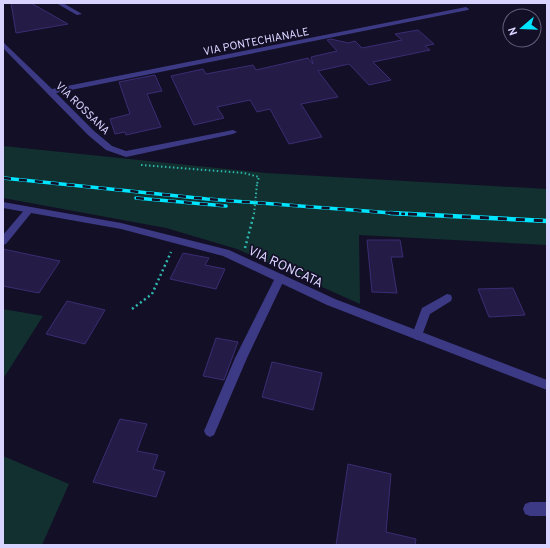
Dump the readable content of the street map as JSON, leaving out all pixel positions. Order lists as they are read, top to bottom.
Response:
{
  "streets": {
    "street": ["VIA PONTECHIANALE", "VIA ROSSANA", "VIA RONCATA"]
  },
  "crossings": [
    ["VIA PONTECHIANALE", "VIA ROSSANA"]
  ],
  "north": "left"
}
